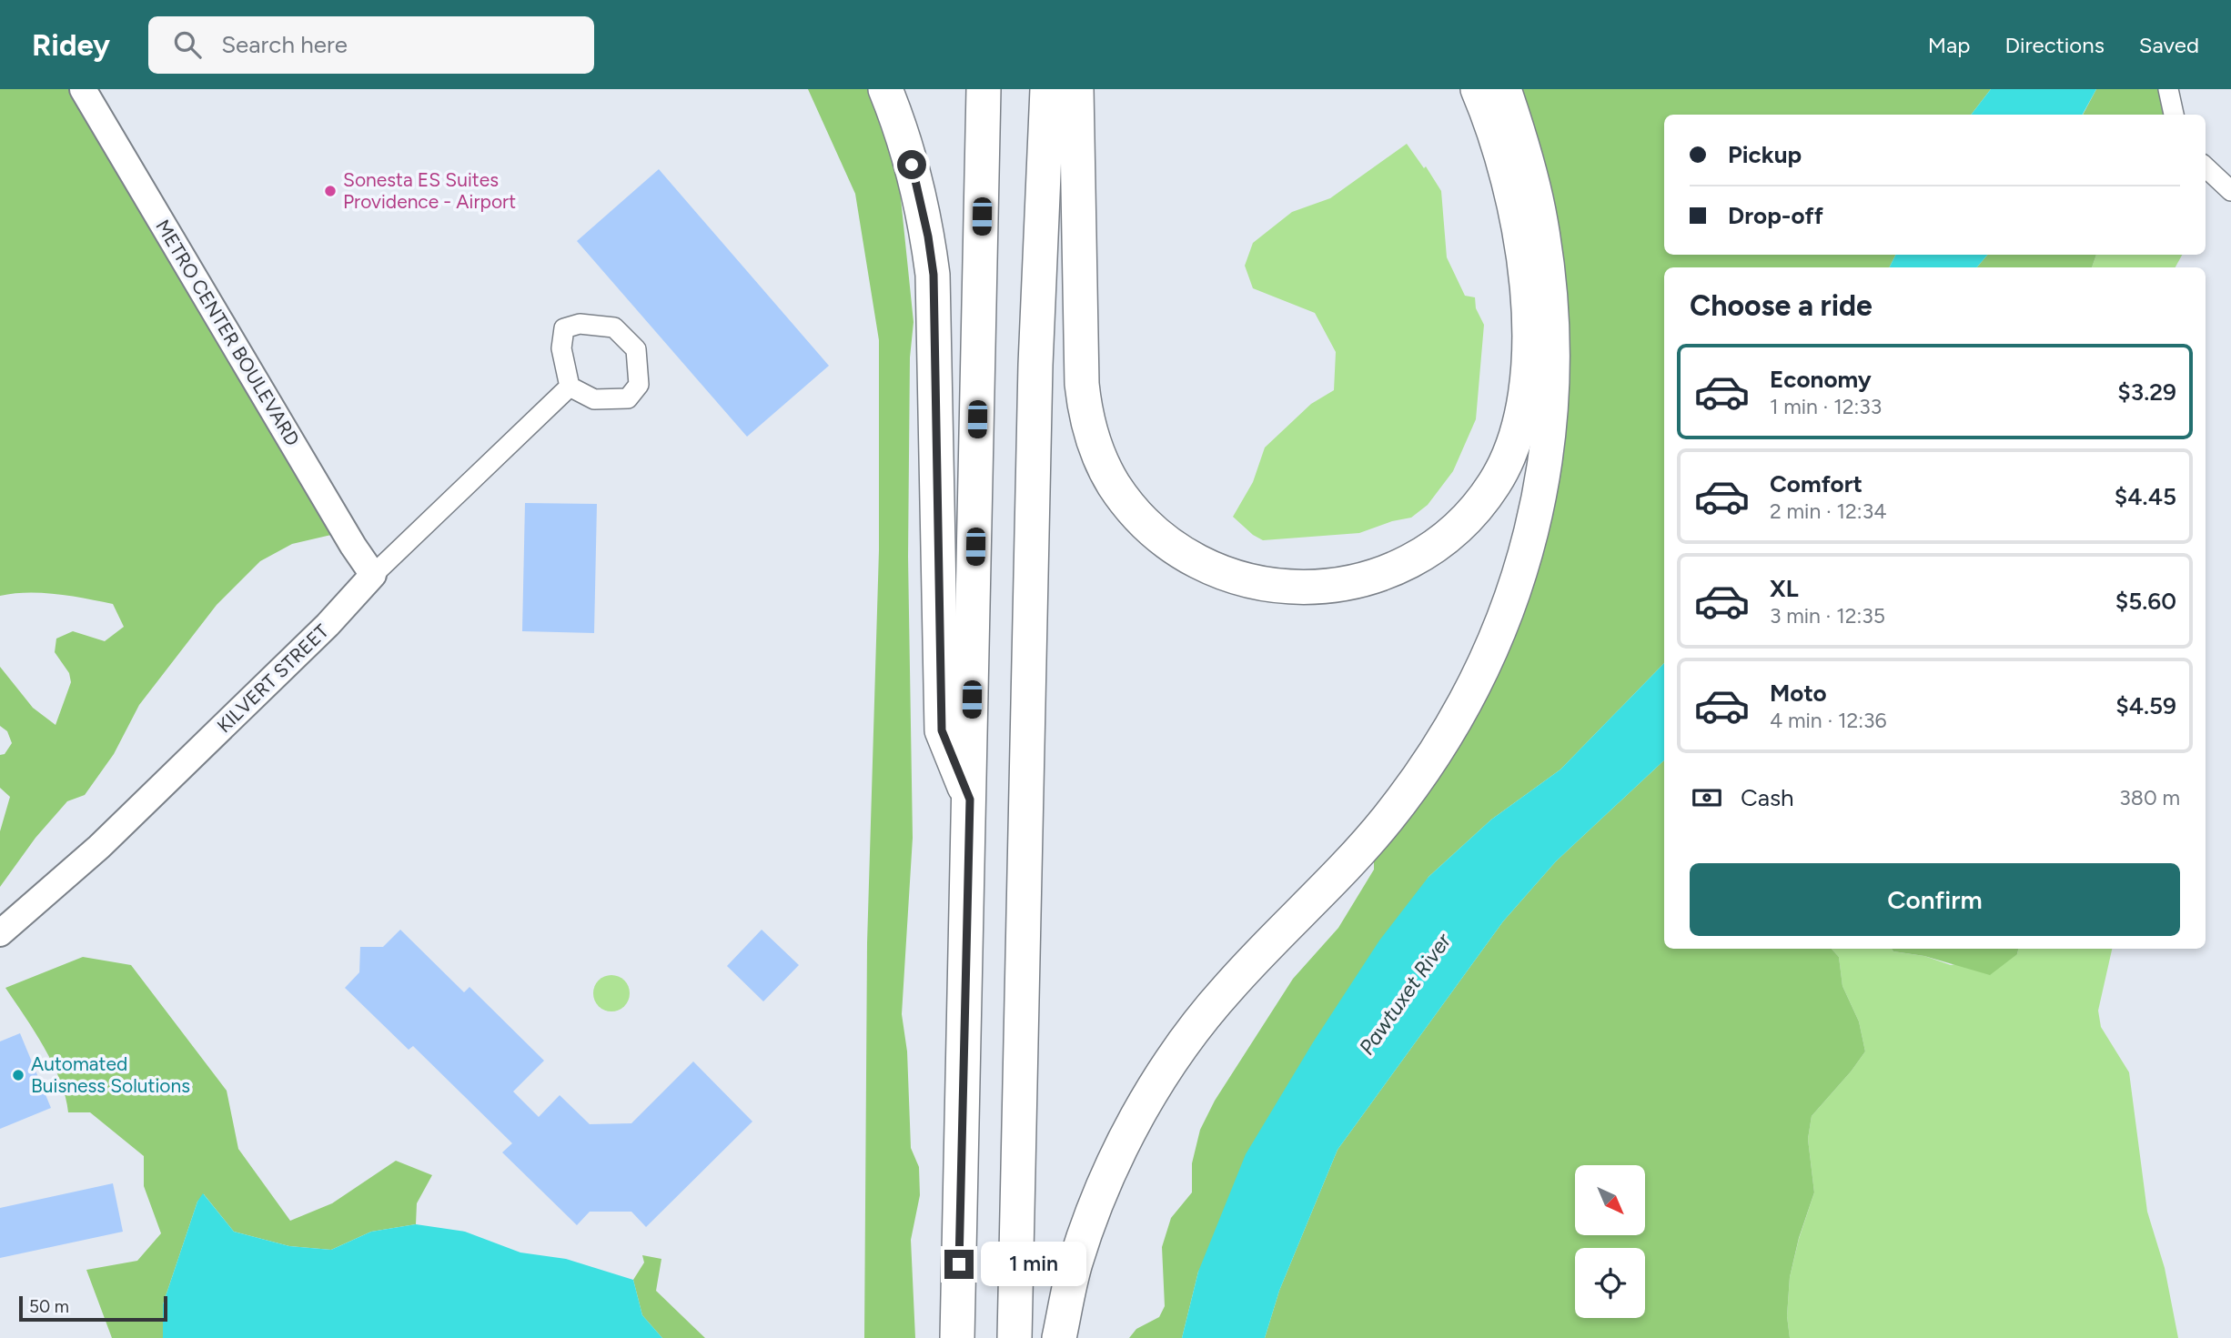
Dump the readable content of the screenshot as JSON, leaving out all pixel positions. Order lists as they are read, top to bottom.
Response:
{
  "streets": {
    "street": ["METRO CENTER BOULEVARD", "KILVERT STREET"]
  },
  "crossings": [
    ["METRO CENTER BOULEVARD", "KILVERT STREET"]
  ],
  "water": ["Pawtuxet River"],
  "places": ["Sonesta ES Suites Providence - Airport", "Automated Buisness Solutions"],
  "scale_bar": "50 m",
  "north": "bottom right",
  "page": {
    "header": "Ridey",
    "search": "Search here",
    "nav": ["Map", "Directions", "Saved"],
    "banner": ["Pickup", "Drop-off"],
    "heading": "Choose a ride",
    "list": [
      {
        "name": "Economy",
        "note": "1 min · 12:33",
        "value": "$3.29"
      },
      {
        "name": "Comfort",
        "note": "2 min · 12:34",
        "value": "$4.45"
      },
      {
        "name": "XL",
        "note": "3 min · 12:35",
        "value": "$5.60"
      },
      {
        "name": "Moto",
        "note": "4 min · 12:36",
        "value": "$4.59"
      }
    ],
    "pay": ["Cash", "380 m"],
    "buttons": "Confirm",
    "bubble": "1 min",
    "scale": "50 m"
  }
}
